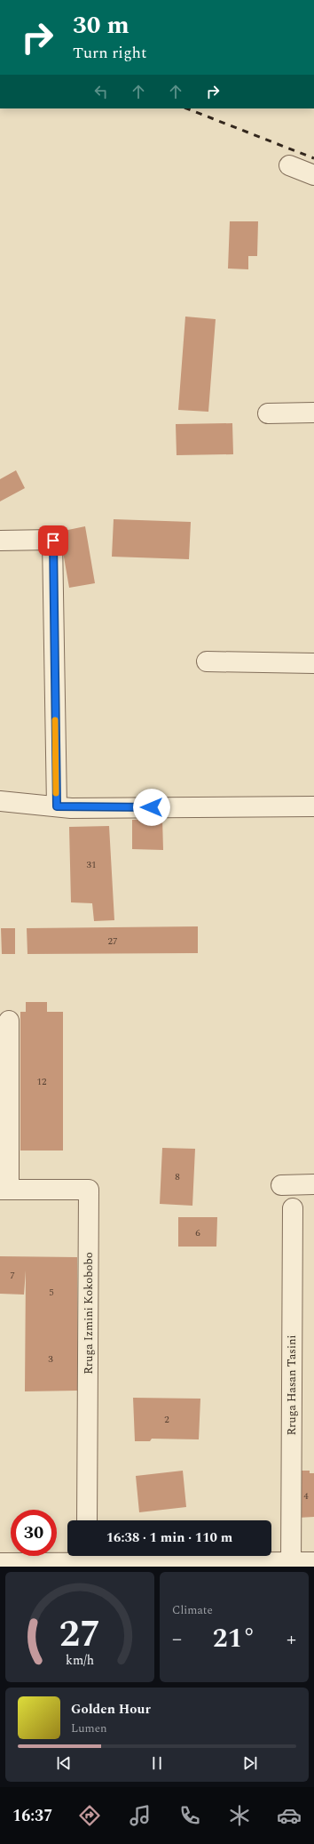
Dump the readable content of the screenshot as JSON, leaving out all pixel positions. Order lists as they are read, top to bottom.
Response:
{
  "streets": {
    "street": ["Rruga Izmini Kokobobo", "Rruga Hasan Tasini"]
  },
  "house_numbers": [
    "31",
    "27",
    "12",
    "8",
    "6",
    "7",
    "5",
    "3",
    "2",
    "4"
  ],
  "page": {
    "turn": ["30 m", "Turn right"],
    "limit": "30",
    "trip": "16:38 · 1 min · 110 m",
    "tile": "Climate",
    "heat": ["−", "21°", "+"],
    "song": ["Golden Hour", "Lumen"],
    "tabs": "16:37",
    "gauge": ["27", "km/h"]
  }
}
